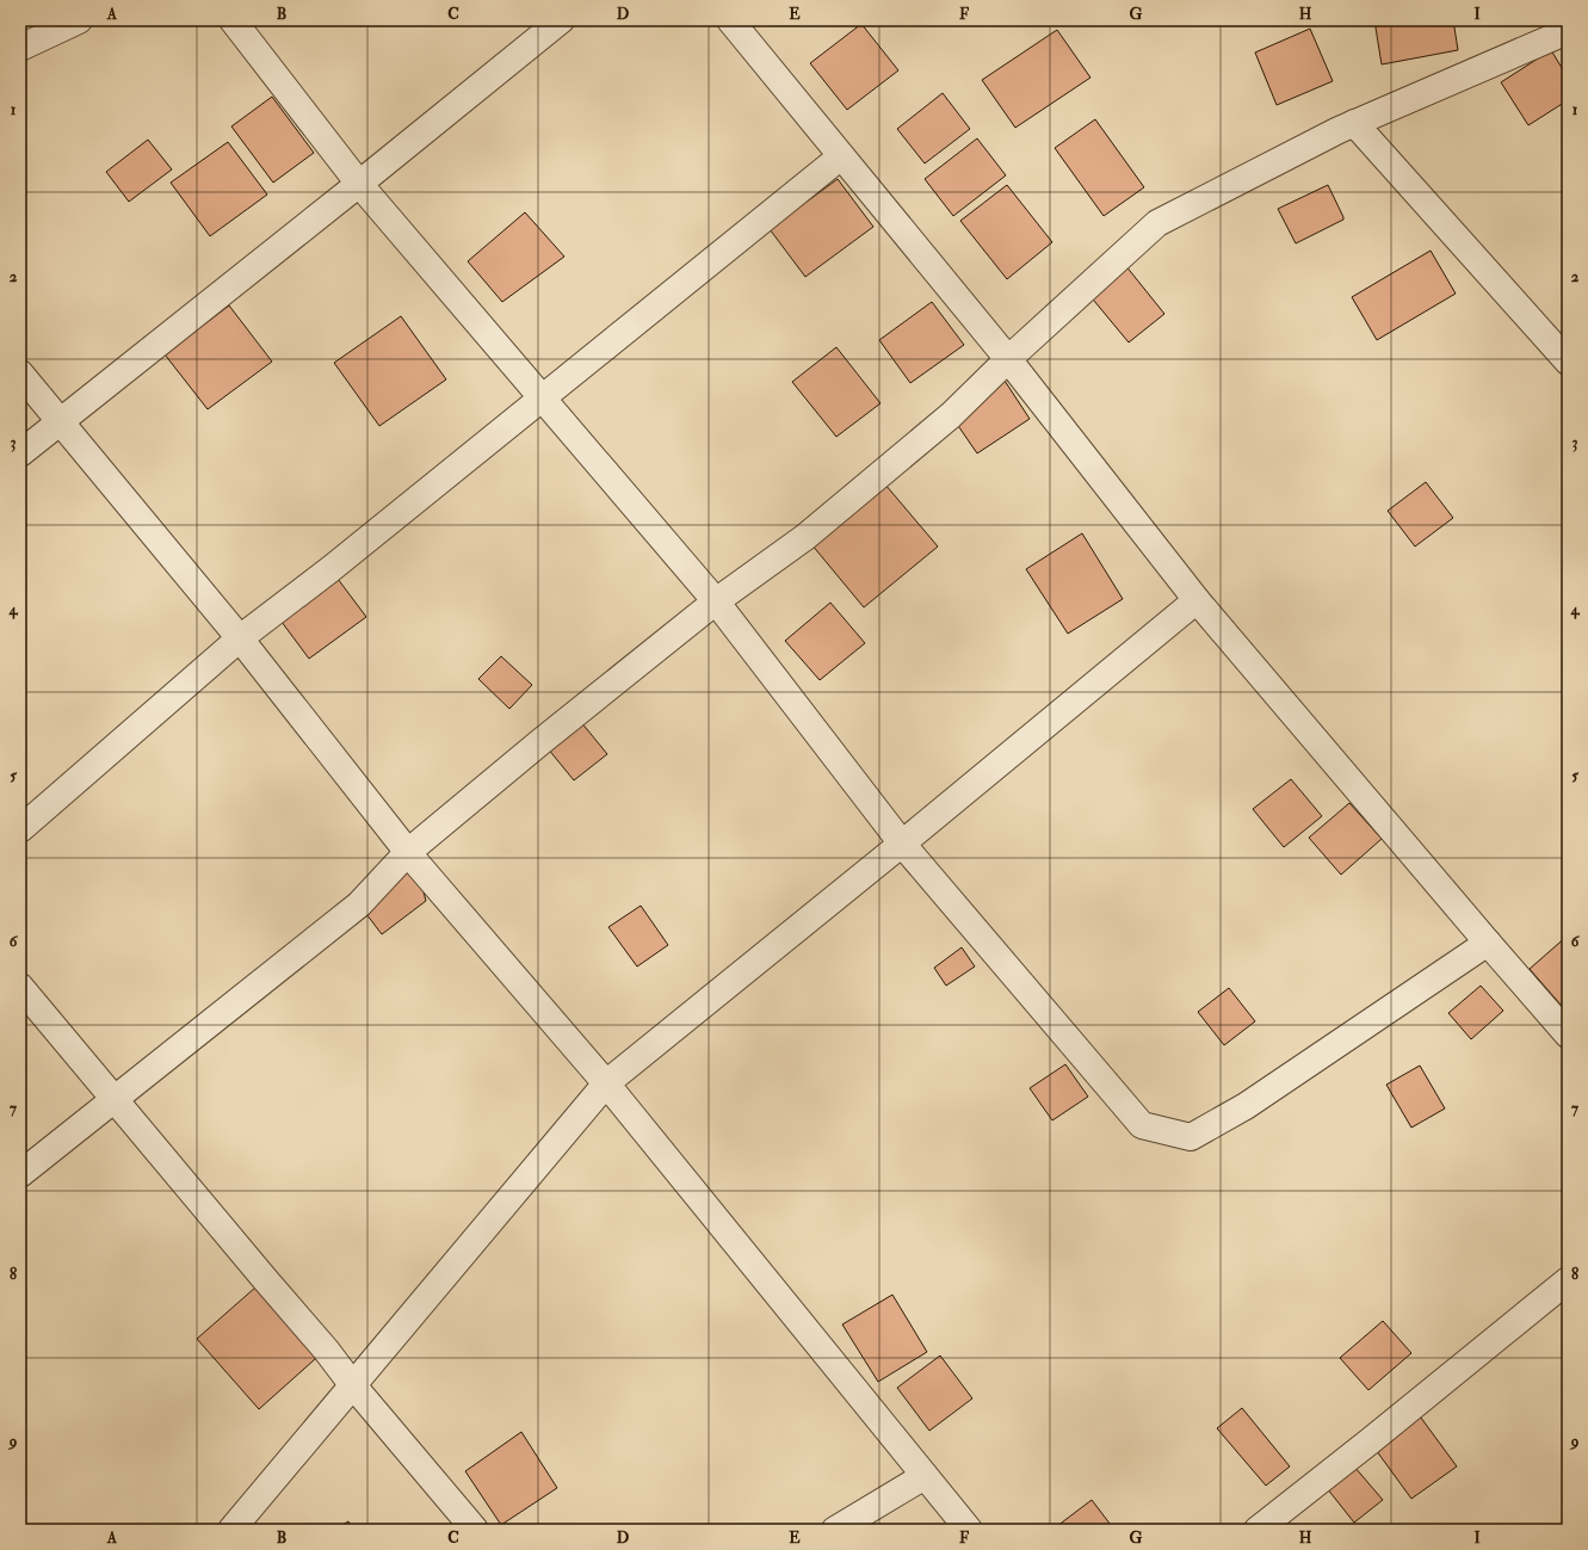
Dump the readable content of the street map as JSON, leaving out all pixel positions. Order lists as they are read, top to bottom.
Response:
{
  "grid": {
    "columns": [
      "A",
      "B",
      "C",
      "D",
      "E",
      "F",
      "G",
      "H",
      "I"
    ],
    "rows": [
      "1",
      "2",
      "3",
      "4",
      "5",
      "6",
      "7",
      "8",
      "9"
    ]
  }
}
